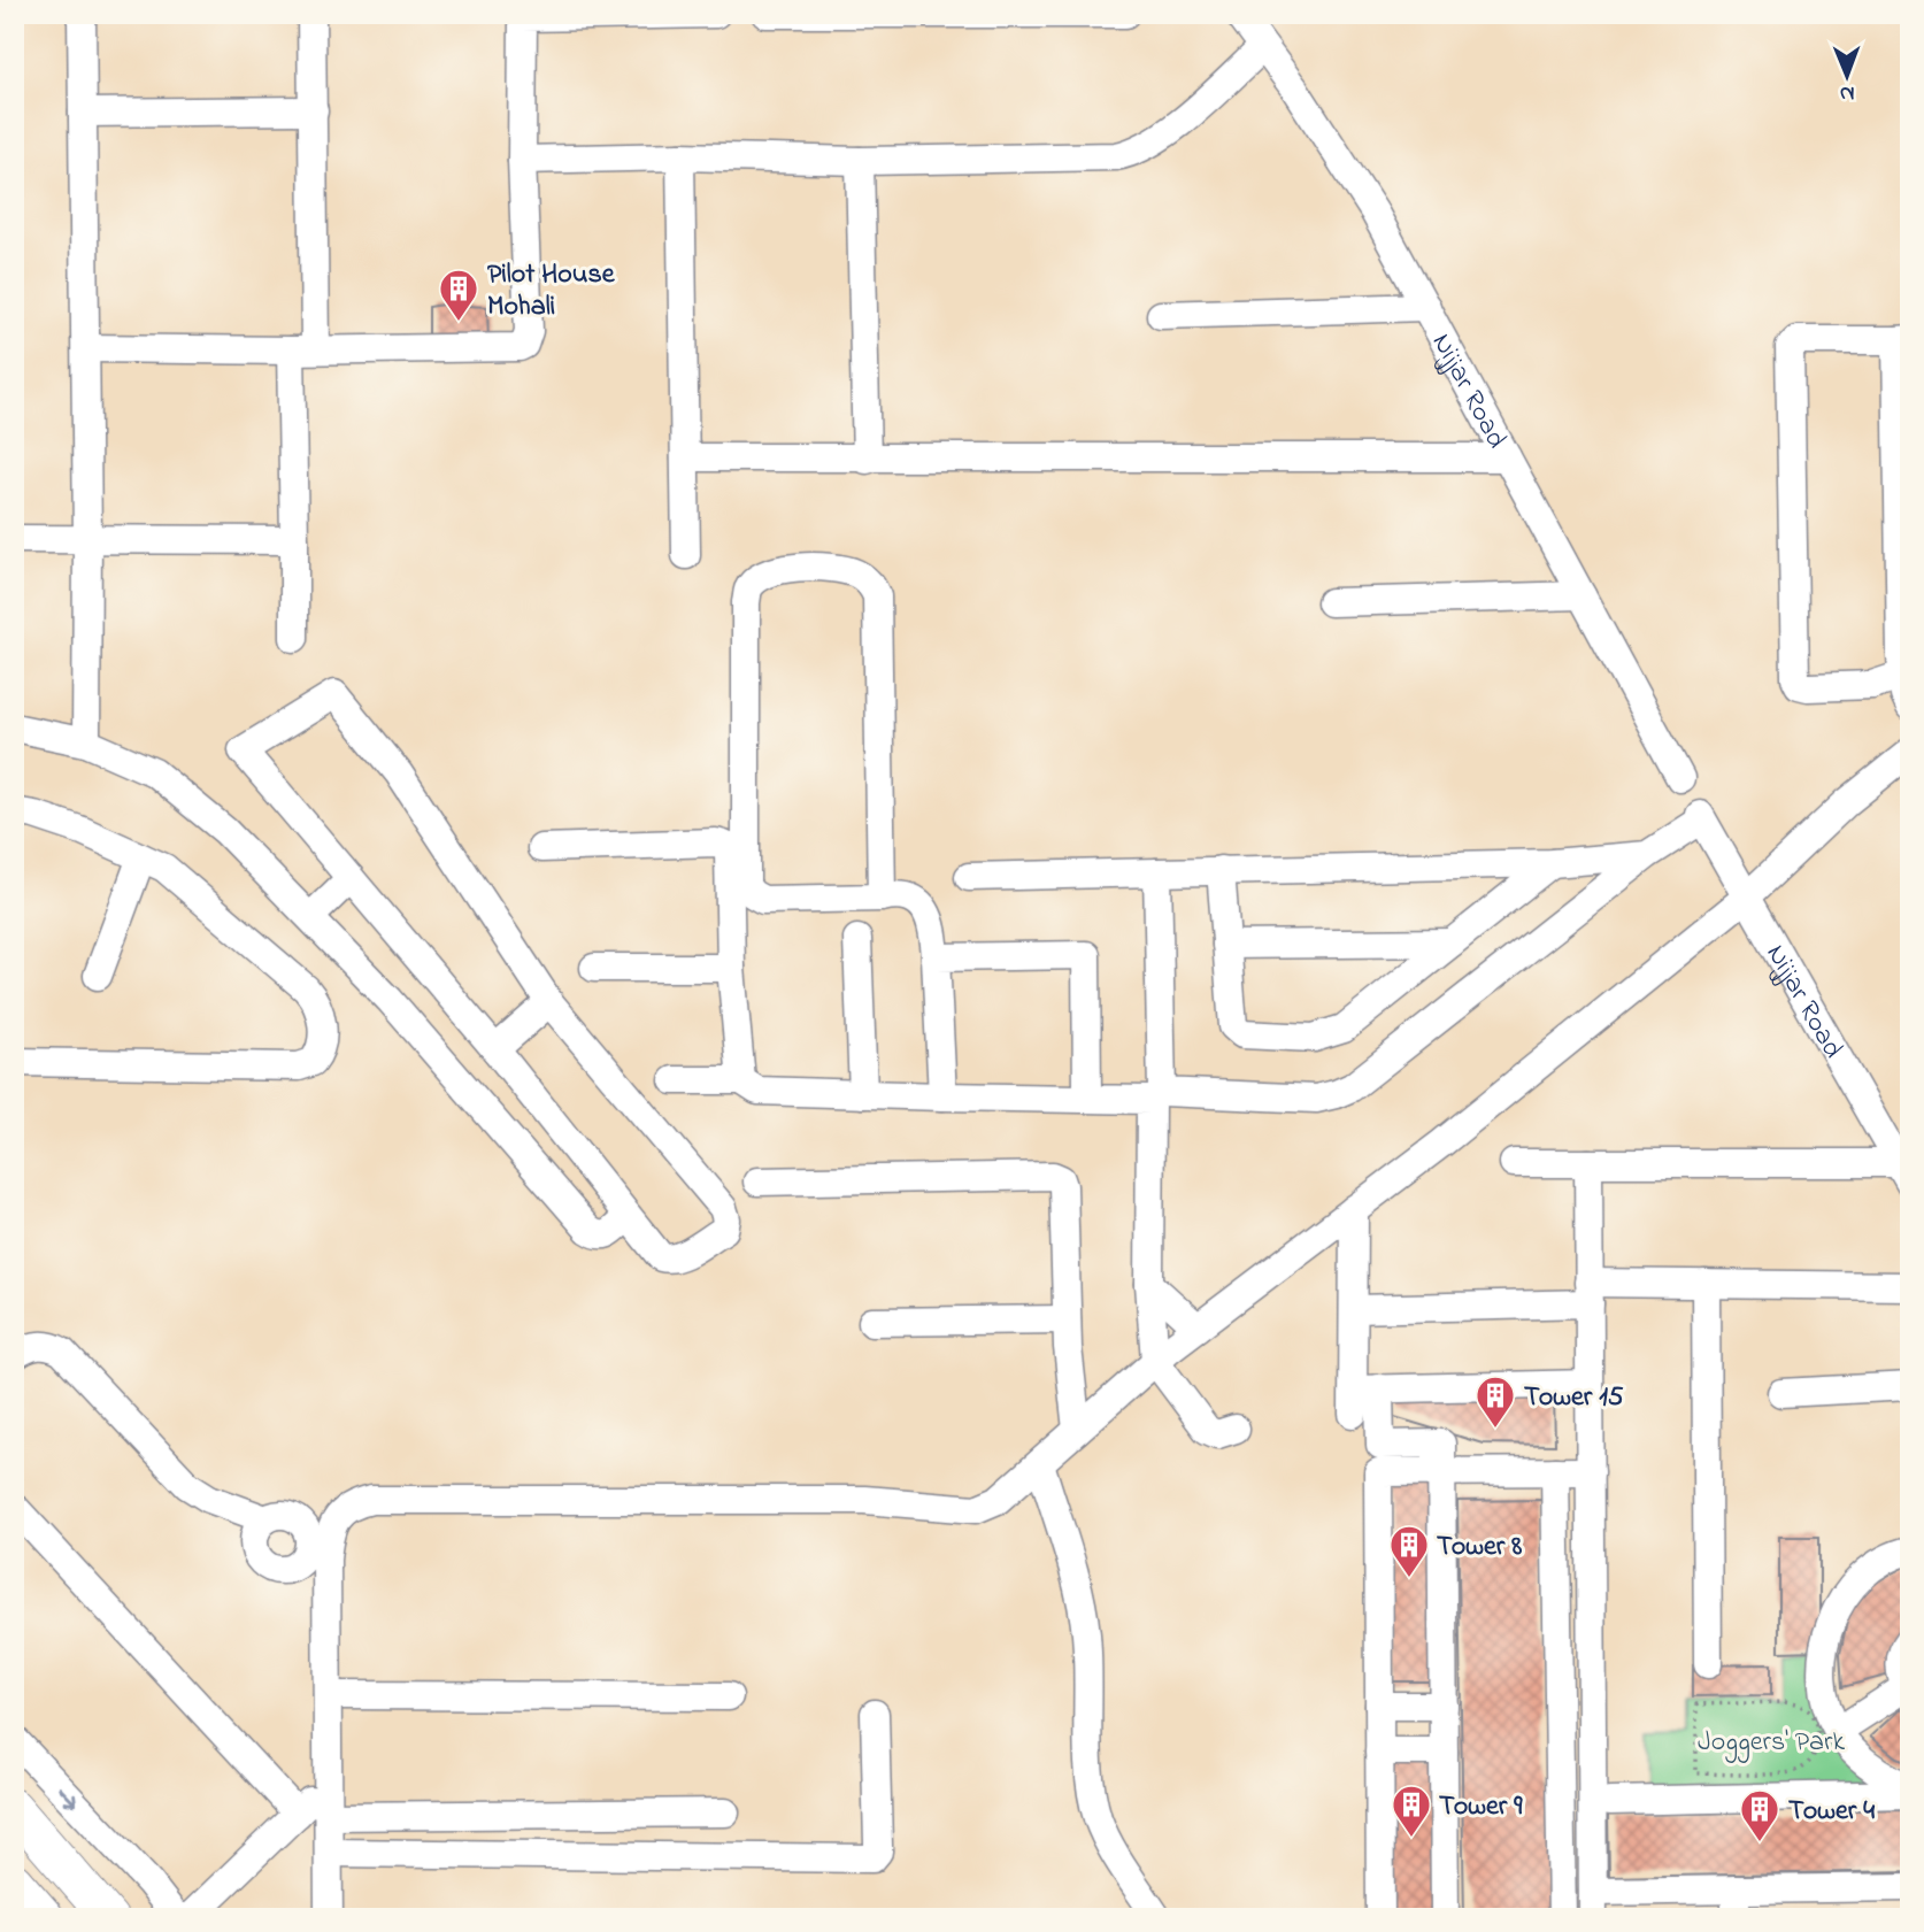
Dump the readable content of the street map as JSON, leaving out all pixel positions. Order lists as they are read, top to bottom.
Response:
{
  "streets": {
    "street": ["Nijjar Road"]
  },
  "parks": ["Joggers' Park"],
  "places": {
    "building": [
      "Pilot House Mohali",
      "Tower 15",
      "Tower 8",
      "Tower 9",
      "Tower 4"
    ]
  },
  "north": "bottom"
}
